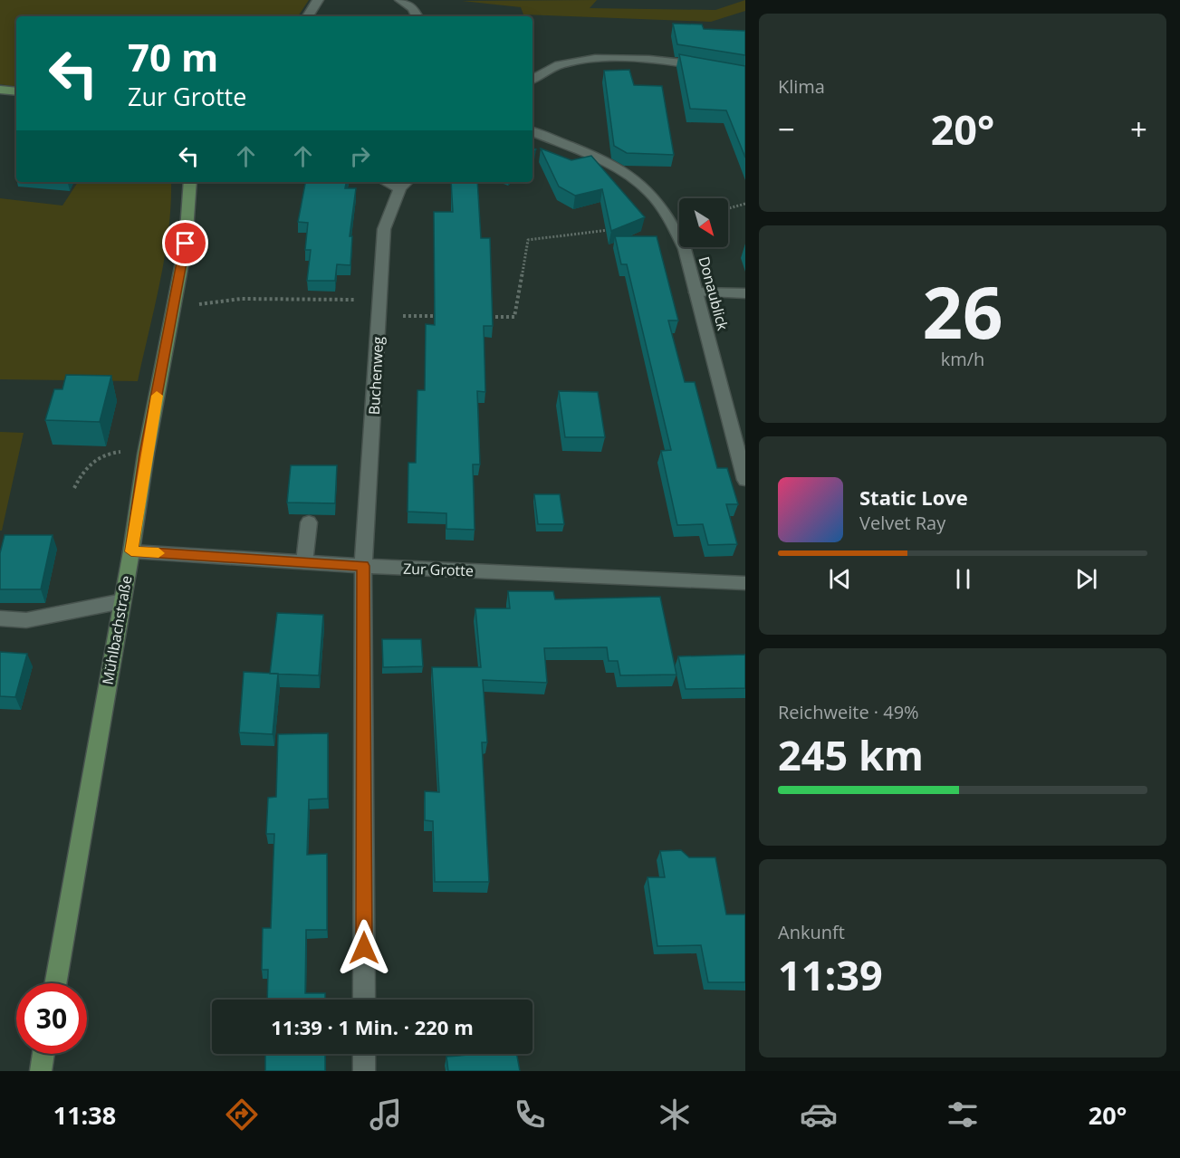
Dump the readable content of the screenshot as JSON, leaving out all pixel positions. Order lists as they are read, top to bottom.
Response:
{
  "streets": {
    "main road": ["Mühlbachstraße"],
    "street": ["Donaublick", "Buchenweg", "Zur Grotte"]
  },
  "crossings": [
    ["Buchenweg", "Zur Grotte"],
    ["Zur Grotte", "Mühlbachstraße"]
  ],
  "north": "bottom right",
  "page": {
    "tile": [
      "Klima",
      ["26", "km/h"],
      ["Reichweite · 49%", "245 km"],
      ["Ankunft", "11:39"]
    ],
    "turn": ["70 m", "Zur Grotte"],
    "heat": ["−", "20°", "+"],
    "song": ["Static Love", "Velvet Ray"],
    "limit": "30",
    "trip": "11:39 · 1 Min. · 220 m",
    "tabs": ["11:38", "20°"]
  }
}
